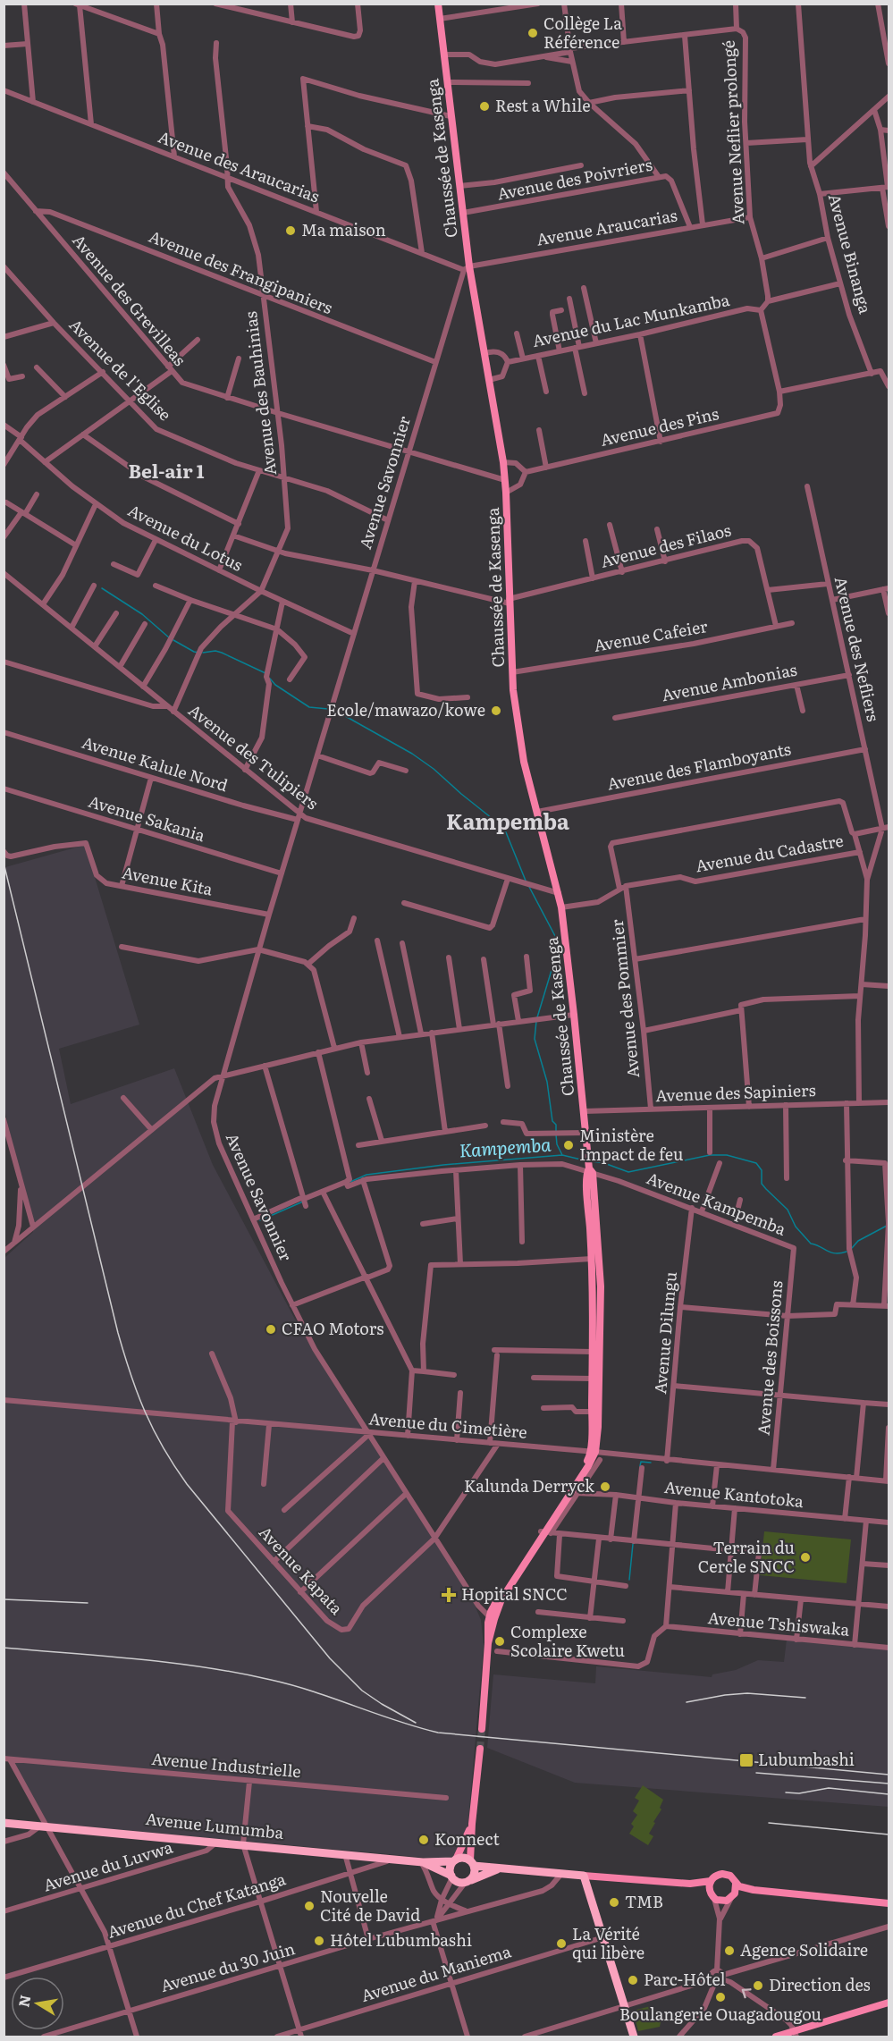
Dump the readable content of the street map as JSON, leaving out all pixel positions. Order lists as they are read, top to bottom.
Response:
{
  "streets": {
    "highway": ["Avenue Lumumba"],
    "main road": ["Chaussée de Kasenga"],
    "street": [
      "Avenue Neflier prolongé",
      "Avenue des Araucarias",
      "Avenue des Poivriers",
      "Avenue Araucarias",
      "Avenue Binanga",
      "Avenue des Frangipaniers",
      "Avenue des Grevilleas",
      "Avenue du Lac Munkamba",
      "Avenue de l'Eglise",
      "Avenue des Bauhinias",
      "Avenue des Pins",
      "Avenue Savonnier",
      "Avenue du Lotus",
      "Avenue des Filaos",
      "Avenue Cafeier",
      "Avenue des Nefliers",
      "Avenue Ambonias",
      "Avenue des Tulipiers",
      "Avenue Kalule Nord",
      "Avenue des Flamboyants",
      "Avenue Sakania",
      "Avenue du Cadastre",
      "Avenue Kita",
      "Avenue des Pommier",
      "Avenue des Sapiniers",
      "Avenue Kampemba",
      "Avenue Dilungu",
      "Avenue des Boissons",
      "Avenue du Cimetière",
      "Avenue Kantotoka",
      "Avenue Kapata",
      "Avenue Tshiswaka",
      "Avenue Industrielle",
      "Avenue du Luvwa",
      "Avenue du Chef Katanga",
      "Avenue du 30 Juin",
      "Avenue du Maniema"
    ]
  },
  "crossings": [
    ["Avenue Neflier prolongé", "Avenue Araucarias"],
    ["Chaussée de Kasenga", "Avenue des Araucarias"],
    ["Chaussée de Kasenga", "Avenue des Poivriers"],
    ["Chaussée de Kasenga", "Avenue Araucarias"],
    ["Chaussée de Kasenga", "Avenue des Grevilleas"],
    ["Chaussée de Kasenga", "Avenue Savonnier"],
    ["Chaussée de Kasenga", "Avenue des Filaos"],
    ["Chaussée de Kasenga", "Avenue Cafeier"],
    ["Chaussée de Kasenga", "Avenue des Tulipiers"],
    ["Chaussée de Kasenga", "Avenue des Flamboyants"],
    ["Chaussée de Kasenga", "Avenue du Cadastre"],
    ["Chaussée de Kasenga", "Avenue des Sapiniers"],
    ["Chaussée de Kasenga", "Avenue Kampemba"],
    ["Chaussée de Kasenga", "Avenue du Cimetière"],
    ["Avenue des Araucarias", "Avenue Araucarias"],
    ["Avenue des Araucarias", "Avenue des Bauhinias"],
    ["Avenue des Araucarias", "Avenue Savonnier"],
    ["Avenue des Poivriers", "Avenue Araucarias"],
    ["Avenue Araucarias", "Avenue Savonnier"],
    ["Avenue des Frangipaniers", "Avenue des Grevilleas"],
    ["Avenue des Frangipaniers", "Avenue des Bauhinias"],
    ["Avenue des Frangipaniers", "Avenue Savonnier"],
    ["Avenue des Grevilleas", "Avenue des Bauhinias"],
    ["Avenue des Grevilleas", "Avenue Savonnier"],
    ["Avenue de l'Eglise", "Avenue des Bauhinias"],
    ["Avenue de l'Eglise", "Avenue Savonnier"],
    ["Avenue des Bauhinias", "Avenue du Lotus"],
    ["Avenue des Bauhinias", "Avenue des Tulipiers"],
    ["Avenue Savonnier", "Avenue du Lotus"],
    ["Avenue Savonnier", "Avenue des Tulipiers"],
    ["Avenue Savonnier", "Avenue Kalule Nord"],
    ["Avenue Savonnier", "Avenue Sakania"],
    ["Avenue Savonnier", "Avenue Kita"],
    ["Avenue Savonnier", "Avenue Kampemba"],
    ["Avenue Savonnier", "Avenue du Cimetière"],
    ["Avenue Savonnier", "Avenue Kapata"],
    ["Avenue des Nefliers", "Avenue Ambonias"],
    ["Avenue des Nefliers", "Avenue des Flamboyants"],
    ["Avenue des Nefliers", "Avenue des Sapiniers"],
    ["Avenue du Cadastre", "Avenue des Pommier"],
    ["Avenue des Pommier", "Avenue des Sapiniers"],
    ["Avenue Kampemba", "Avenue Dilungu"],
    ["Avenue Kampemba", "Avenue des Boissons"],
    ["Avenue Dilungu", "Avenue du Cimetière"],
    ["Avenue des Boissons", "Avenue du Cimetière"],
    ["Avenue du Cimetière", "Avenue Kapata"],
    ["Avenue Lumumba", "Avenue du Luvwa"],
    ["Avenue Lumumba", "Avenue du Chef Katanga"],
    ["Avenue Lumumba", "Avenue du 30 Juin"]
  ],
  "districts": ["Bel-air 1", "Kampemba"],
  "water": ["Kampemba"],
  "places": {
    "other": [
      "Collège La Référence",
      "Rest a While",
      "Ma maison",
      "Ecole/mawazo/kowe",
      "Ministère Impact de feu",
      "CFAO Motors",
      "Kalunda Derryck",
      "Terrain du Cercle SNCC",
      "Complexe Scolaire Kwetu",
      "Konnect",
      "TMB",
      "Nouvelle Cité de David",
      "Hôtel Lubumbashi",
      "La Vérité qui libère",
      "Agence Solidaire",
      "Parc-Hôtel",
      "Direction des",
      "Boulangerie Ouagadougou"
    ],
    "health": ["Hopital SNCC"],
    "transit": ["Lubumbashi"]
  },
  "north": "left"
}
